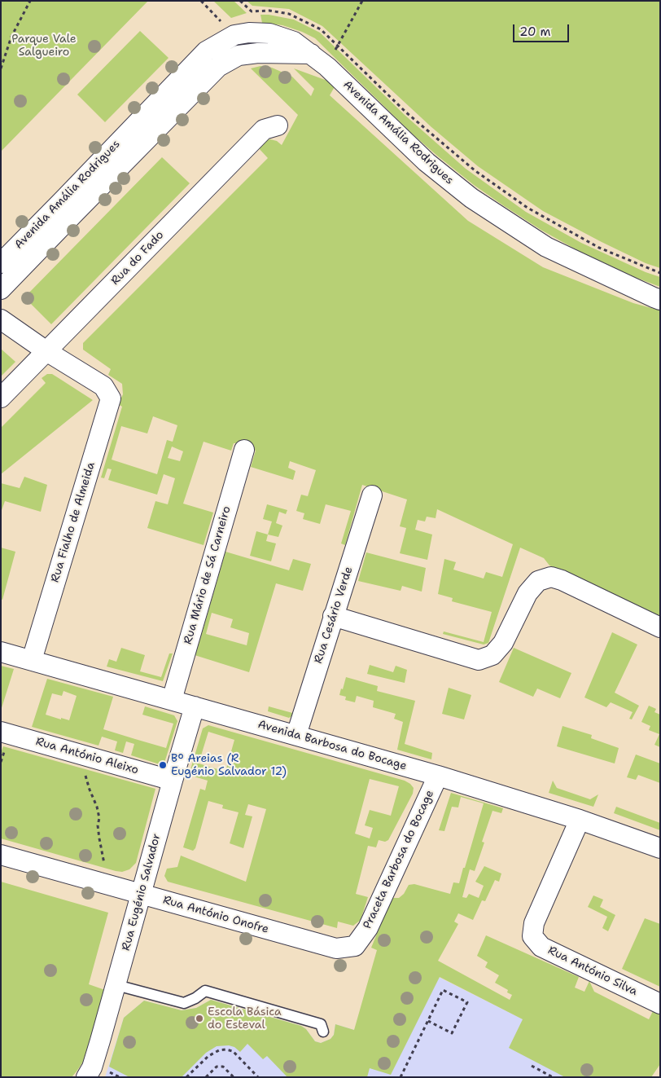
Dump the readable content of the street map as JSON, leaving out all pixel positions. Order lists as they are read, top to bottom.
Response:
{
  "streets": {
    "street": [
      "Avenida Amália Rodrigues",
      "Rua do Fado",
      "Rua Fialho de Almeida",
      "Rua Mário de Sá Carneiro",
      "Rua Cesário Verde",
      "Avenida Barbosa do Bocage",
      "Rua António Aleixo",
      "Praceta Barbosa do Bocage",
      "Rua Eugénio Salvador",
      "Rua António Onofre",
      "Rua António Silva"
    ]
  },
  "crossings": [
    ["Rua do Fado", "Rua Fialho de Almeida"],
    ["Rua Fialho de Almeida", "Avenida Barbosa do Bocage"],
    ["Rua Mário de Sá Carneiro", "Avenida Barbosa do Bocage"],
    ["Rua Cesário Verde", "Avenida Barbosa do Bocage"],
    ["Avenida Barbosa do Bocage", "Praceta Barbosa do Bocage"],
    ["Avenida Barbosa do Bocage", "Rua Eugénio Salvador"],
    ["Avenida Barbosa do Bocage", "Rua António Silva"],
    ["Rua António Aleixo", "Rua Eugénio Salvador"],
    ["Praceta Barbosa do Bocage", "Rua António Onofre"],
    ["Rua Eugénio Salvador", "Rua António Onofre"]
  ],
  "parks": ["Parque Vale Salgueiro"],
  "places": ["Bº Areias (R Eugénio Salvador 12)", "Escola Básica do Esteval"],
  "scale_bar": "20 m"
}
